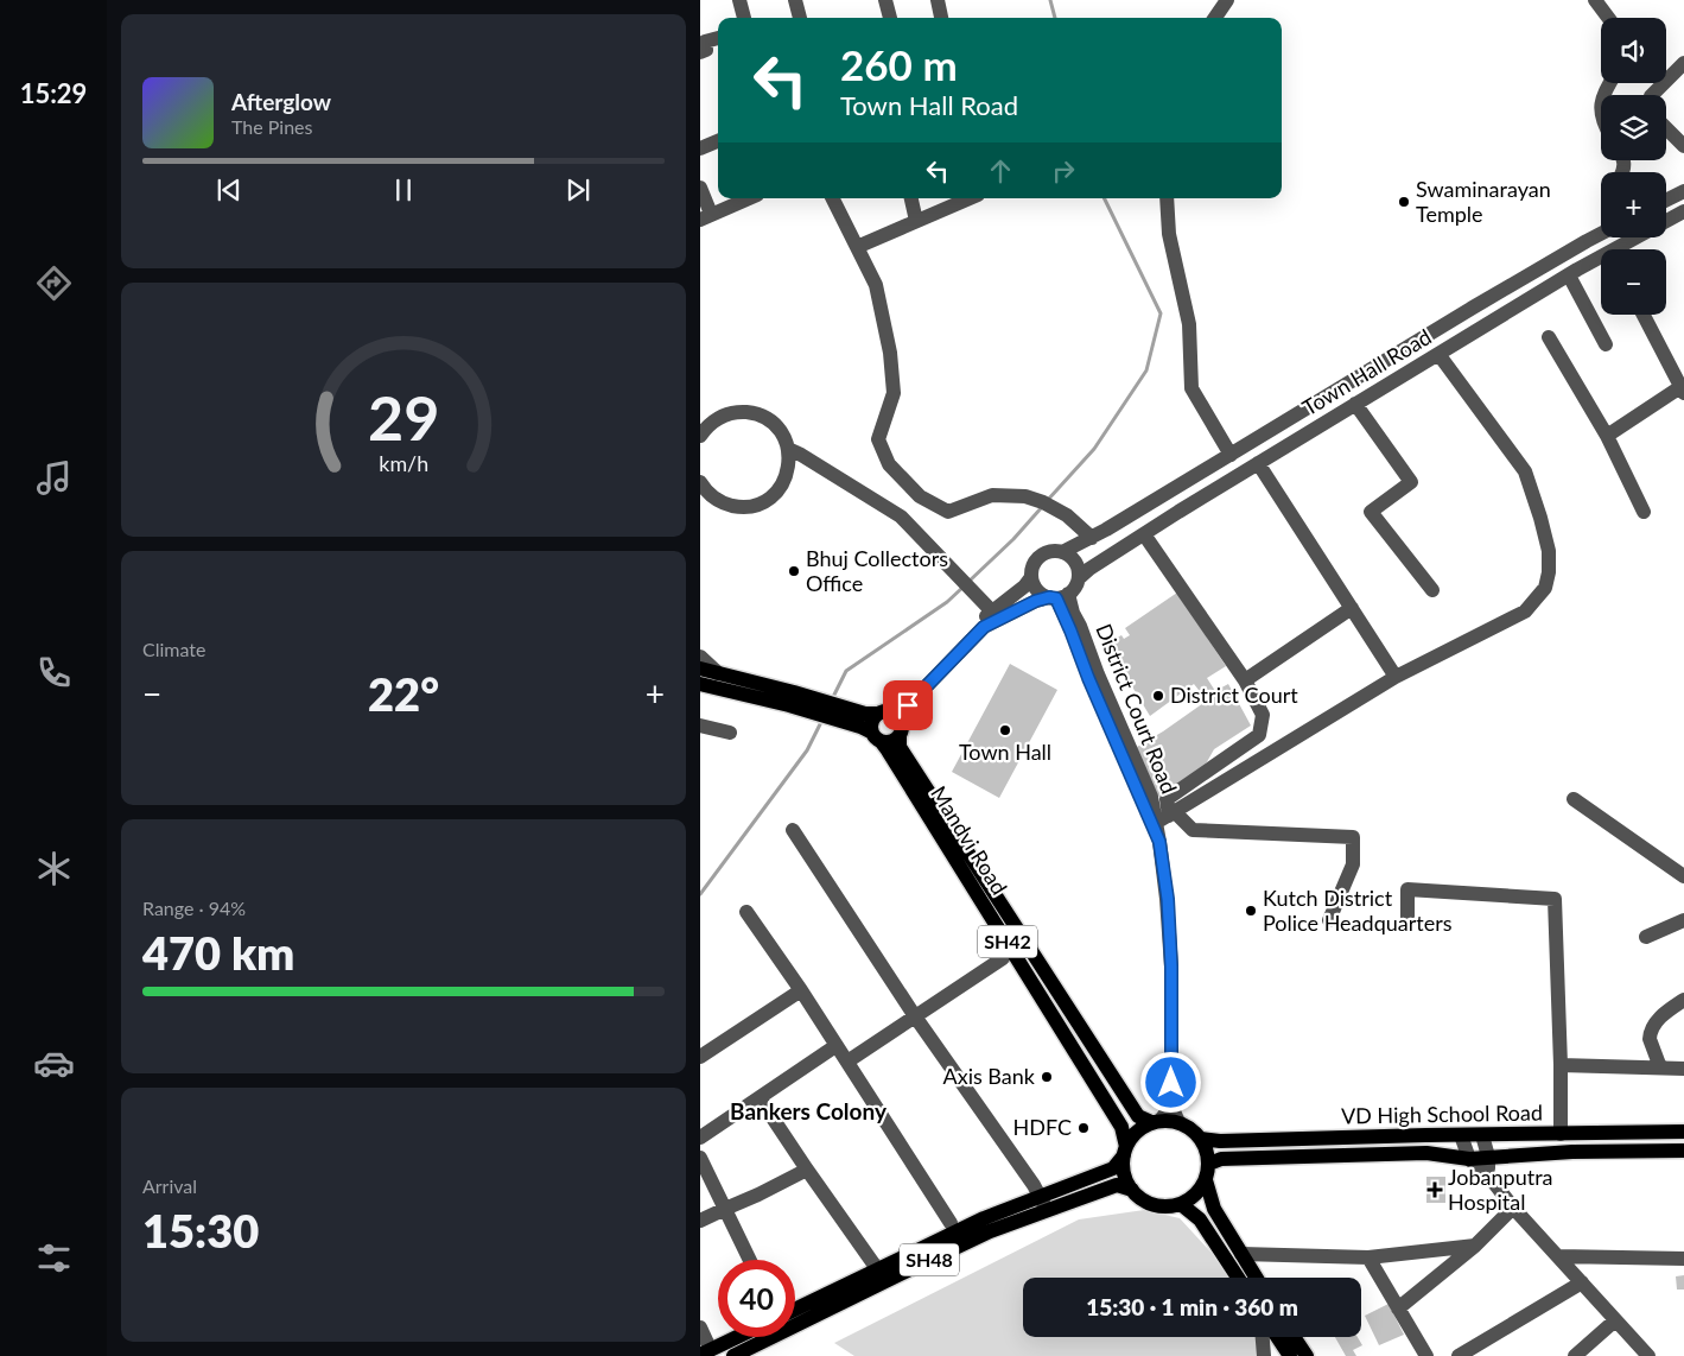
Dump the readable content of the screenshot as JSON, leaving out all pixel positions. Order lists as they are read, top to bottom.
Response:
{
  "streets": {
    "main road": [
      "Mandvi Road",
      "SH42",
      "VD High School Road",
      "SH48"
    ],
    "street": ["Town Hall Road", "District Court Road"]
  },
  "crossings": [
    ["Town Hall Road", "District Court Road"],
    ["Mandvi Road", "VD High School Road"],
    ["Mandvi Road", "SH48"],
    ["VD High School Road", "SH48"]
  ],
  "districts": ["Bankers Colony"],
  "places": {
    "other": [
      "Swaminarayan Temple",
      "Bhuj Collectors Office",
      "District Court",
      "Town Hall",
      "Kutch District Police Headquarters",
      "Axis Bank",
      "HDFC"
    ],
    "health": ["Jobanputra Hospital"]
  },
  "page": {
    "tabs": "15:29",
    "map_buttons": ["+", "−"],
    "turn": ["260 m", "Town Hall Road"],
    "song": ["Afterglow", "The Pines"],
    "tile": [
      "Climate",
      ["Range · 94%", "470 km"],
      ["Arrival", "15:30"]
    ],
    "heat": ["−", "22°", "+"],
    "limit": "40",
    "trip": "15:30 · 1 min · 360 m",
    "gauge": ["29", "km/h"]
  }
}
